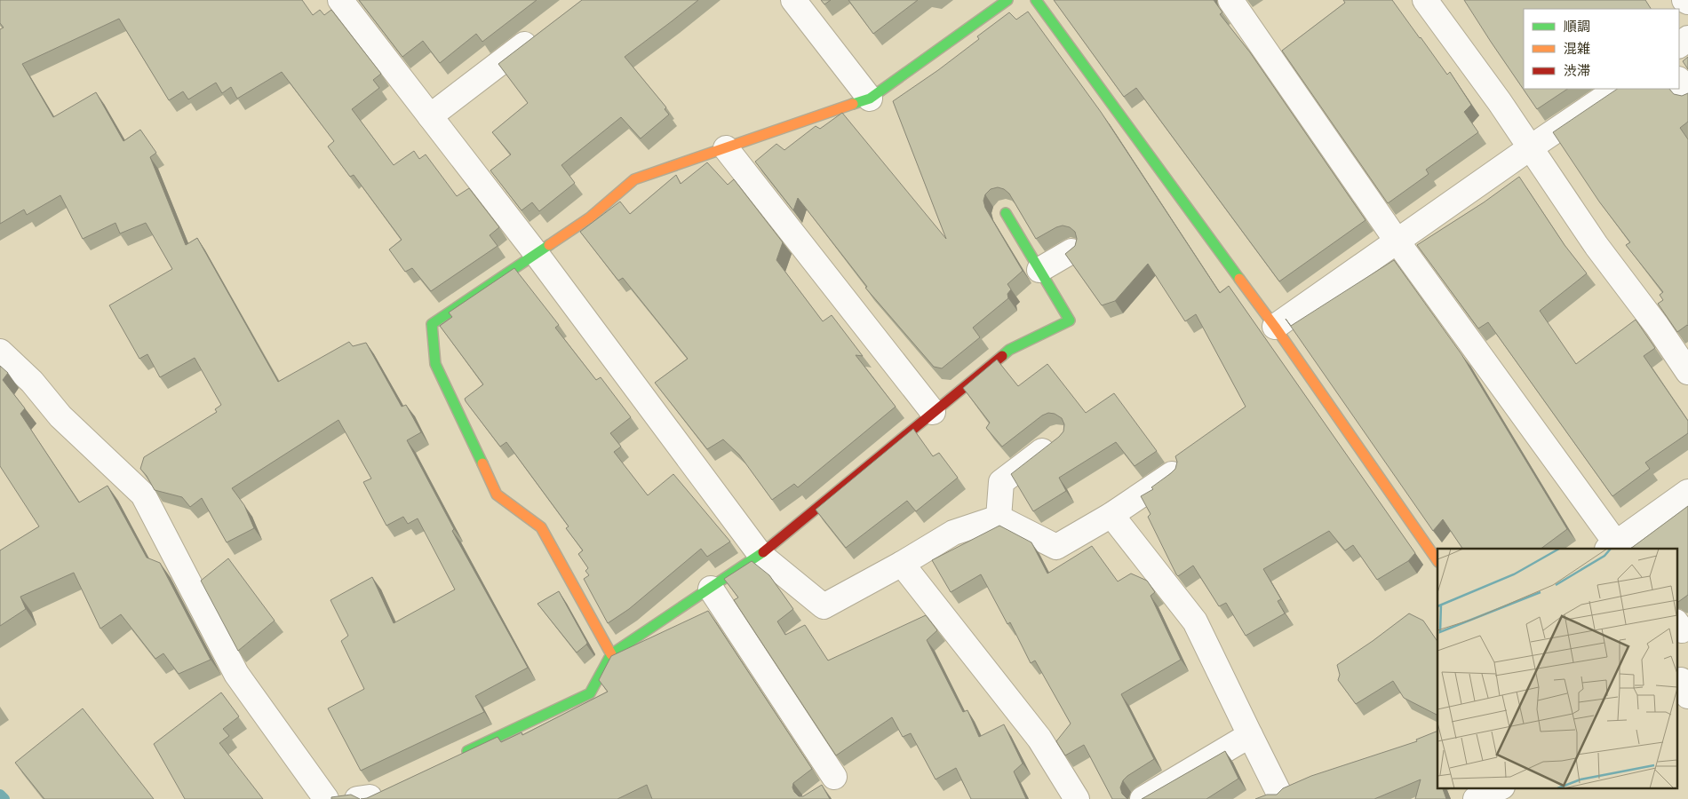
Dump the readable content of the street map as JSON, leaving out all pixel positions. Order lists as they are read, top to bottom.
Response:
{
  "legend": ["順調", "混雑", "渋滞"]
}
